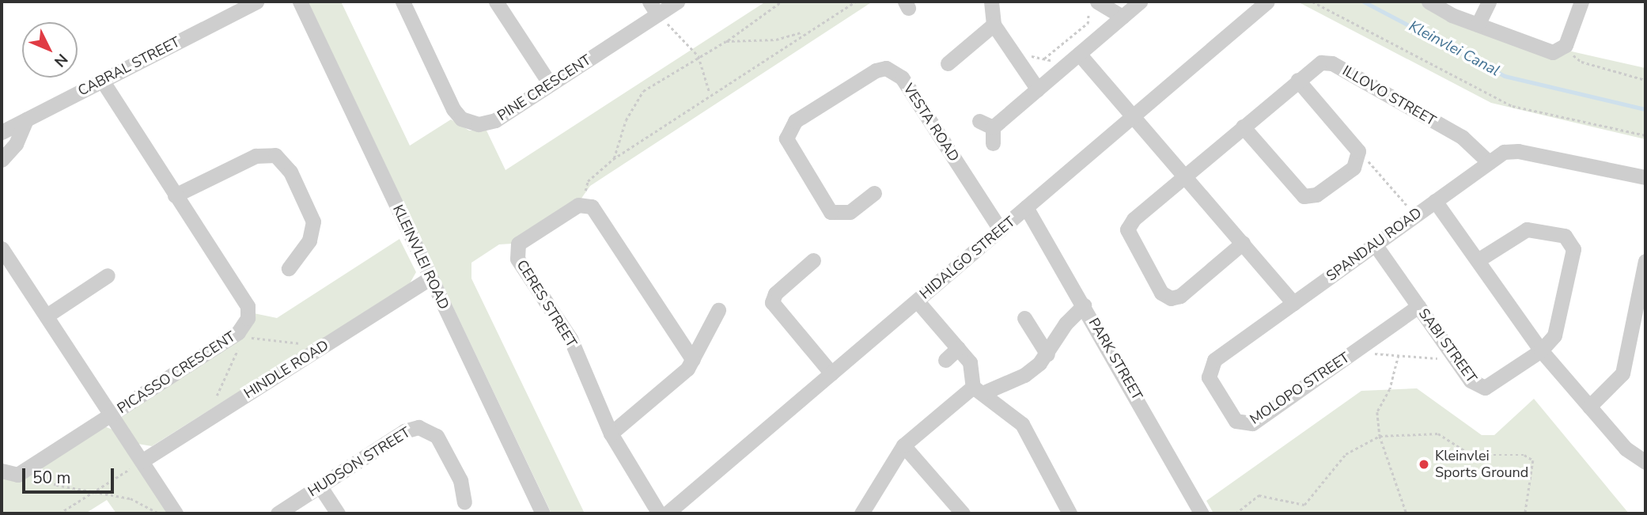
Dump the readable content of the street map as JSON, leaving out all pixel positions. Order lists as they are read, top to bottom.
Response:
{
  "streets": {
    "street": [
      "CABRAL STREET",
      "PINE CRESCENT",
      "ILLOVO STREET",
      "VESTA ROAD",
      "SPANDAU ROAD",
      "KLEINVLEI ROAD",
      "HIDALGO STREET",
      "CERES STREET",
      "SABI STREET",
      "PARK STREET",
      "HINDLE ROAD",
      "PICASSO CRESCENT",
      "MOLOPO STREET",
      "HUDSON STREET"
    ]
  },
  "crossings": [
    ["CABRAL STREET", "PICASSO CRESCENT"],
    ["VESTA ROAD", "HIDALGO STREET"],
    ["SPANDAU ROAD", "SABI STREET"],
    ["SPANDAU ROAD", "MOLOPO STREET"],
    ["KLEINVLEI ROAD", "HINDLE ROAD"],
    ["HIDALGO STREET", "PARK STREET"],
    ["SABI STREET", "MOLOPO STREET"]
  ],
  "water": ["Kleinvlei Canal"],
  "places": ["Kleinvlei Sports Ground"],
  "scale_bar": "50 m",
  "north": "bottom right"
}
